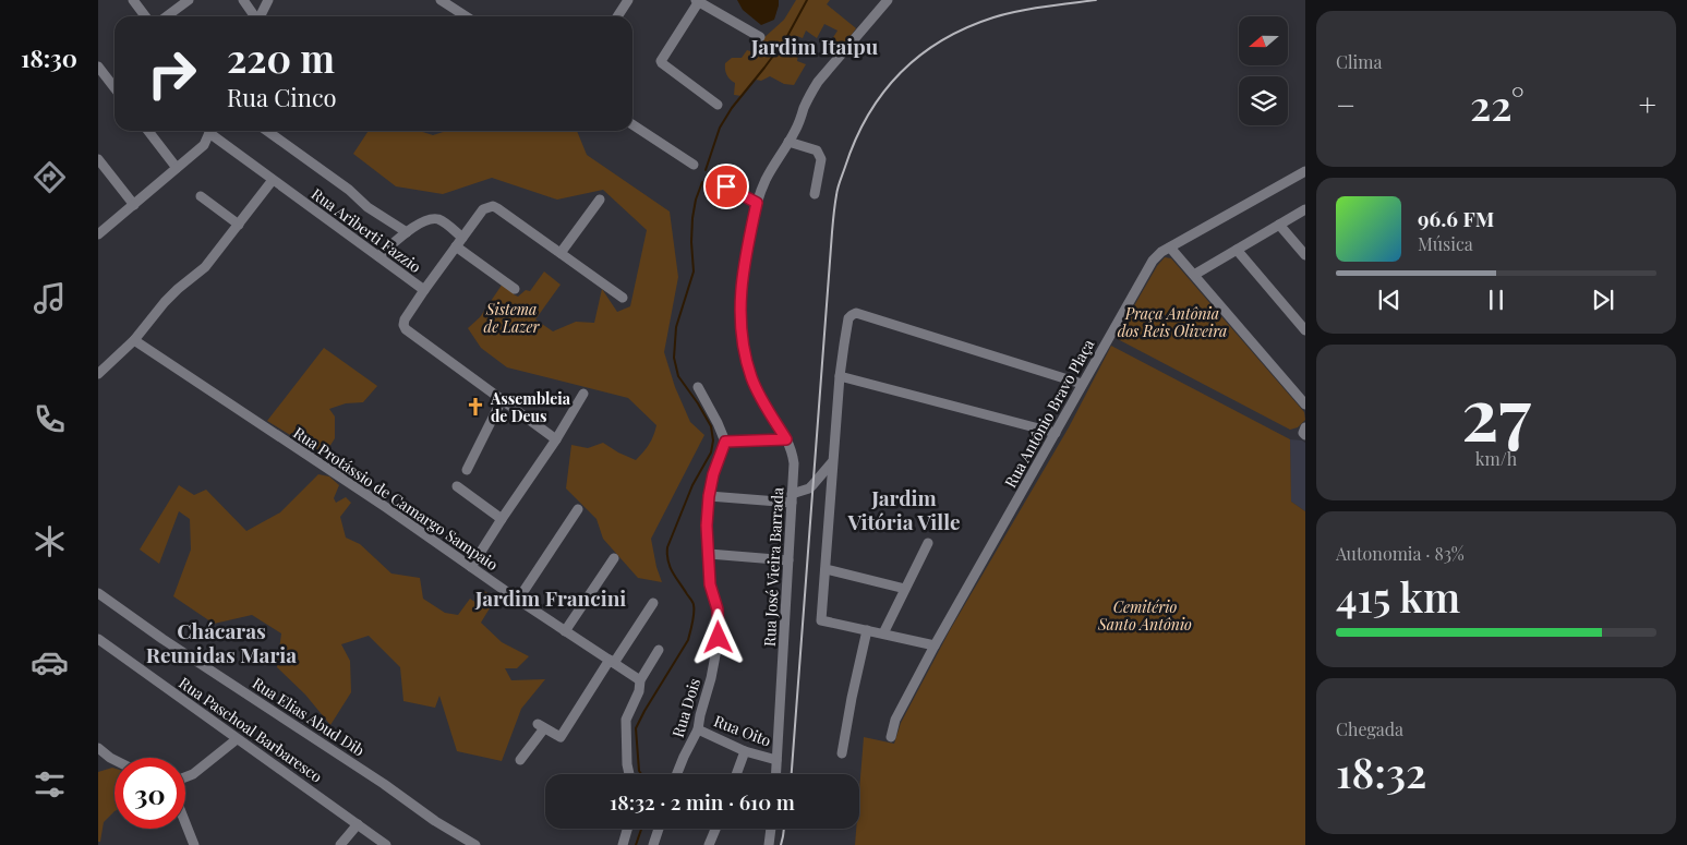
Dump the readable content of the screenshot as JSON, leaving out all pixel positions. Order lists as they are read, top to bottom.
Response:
{
  "streets": {
    "street": [
      "Rua Ariberti Fazzio",
      "Rua Antônio Bravo Plaça",
      "Rua Protássio de Camargo Sampaio",
      "Rua José Vieira Barrada",
      "Rua Dois",
      "Rua Elias Abud Dib",
      "Rua Paschoal Barbaresco",
      "Rua Oito"
    ]
  },
  "crossings": [
    ["Rua José Vieira Barrada", "Rua Oito"],
    ["Rua Dois", "Rua Oito"]
  ],
  "districts": [
    "Jardim Itaipu",
    "Jardim Vitória Ville",
    "Jardim Francini",
    "Chácaras Reunidas Maria"
  ],
  "parks": ["Sistema de Lazer", "Praça Antônia dos Reis Oliveira", "Cemitério Santo Antônio"],
  "places": {
    "church": ["Assembleia de Deus"]
  },
  "north": "left",
  "page": {
    "tabs": "18:30",
    "tile": [
      "Clima",
      ["27", "km/h"],
      ["Autonomia · 83%", "415 km"],
      ["Chegada", "18:32"]
    ],
    "turn": ["220 m", "Rua Cinco"],
    "heat": ["−", "22°", "+"],
    "song": ["96.6 FM", "Música"],
    "limit": "30",
    "trip": "18:32 · 2 min · 610 m"
  }
}
